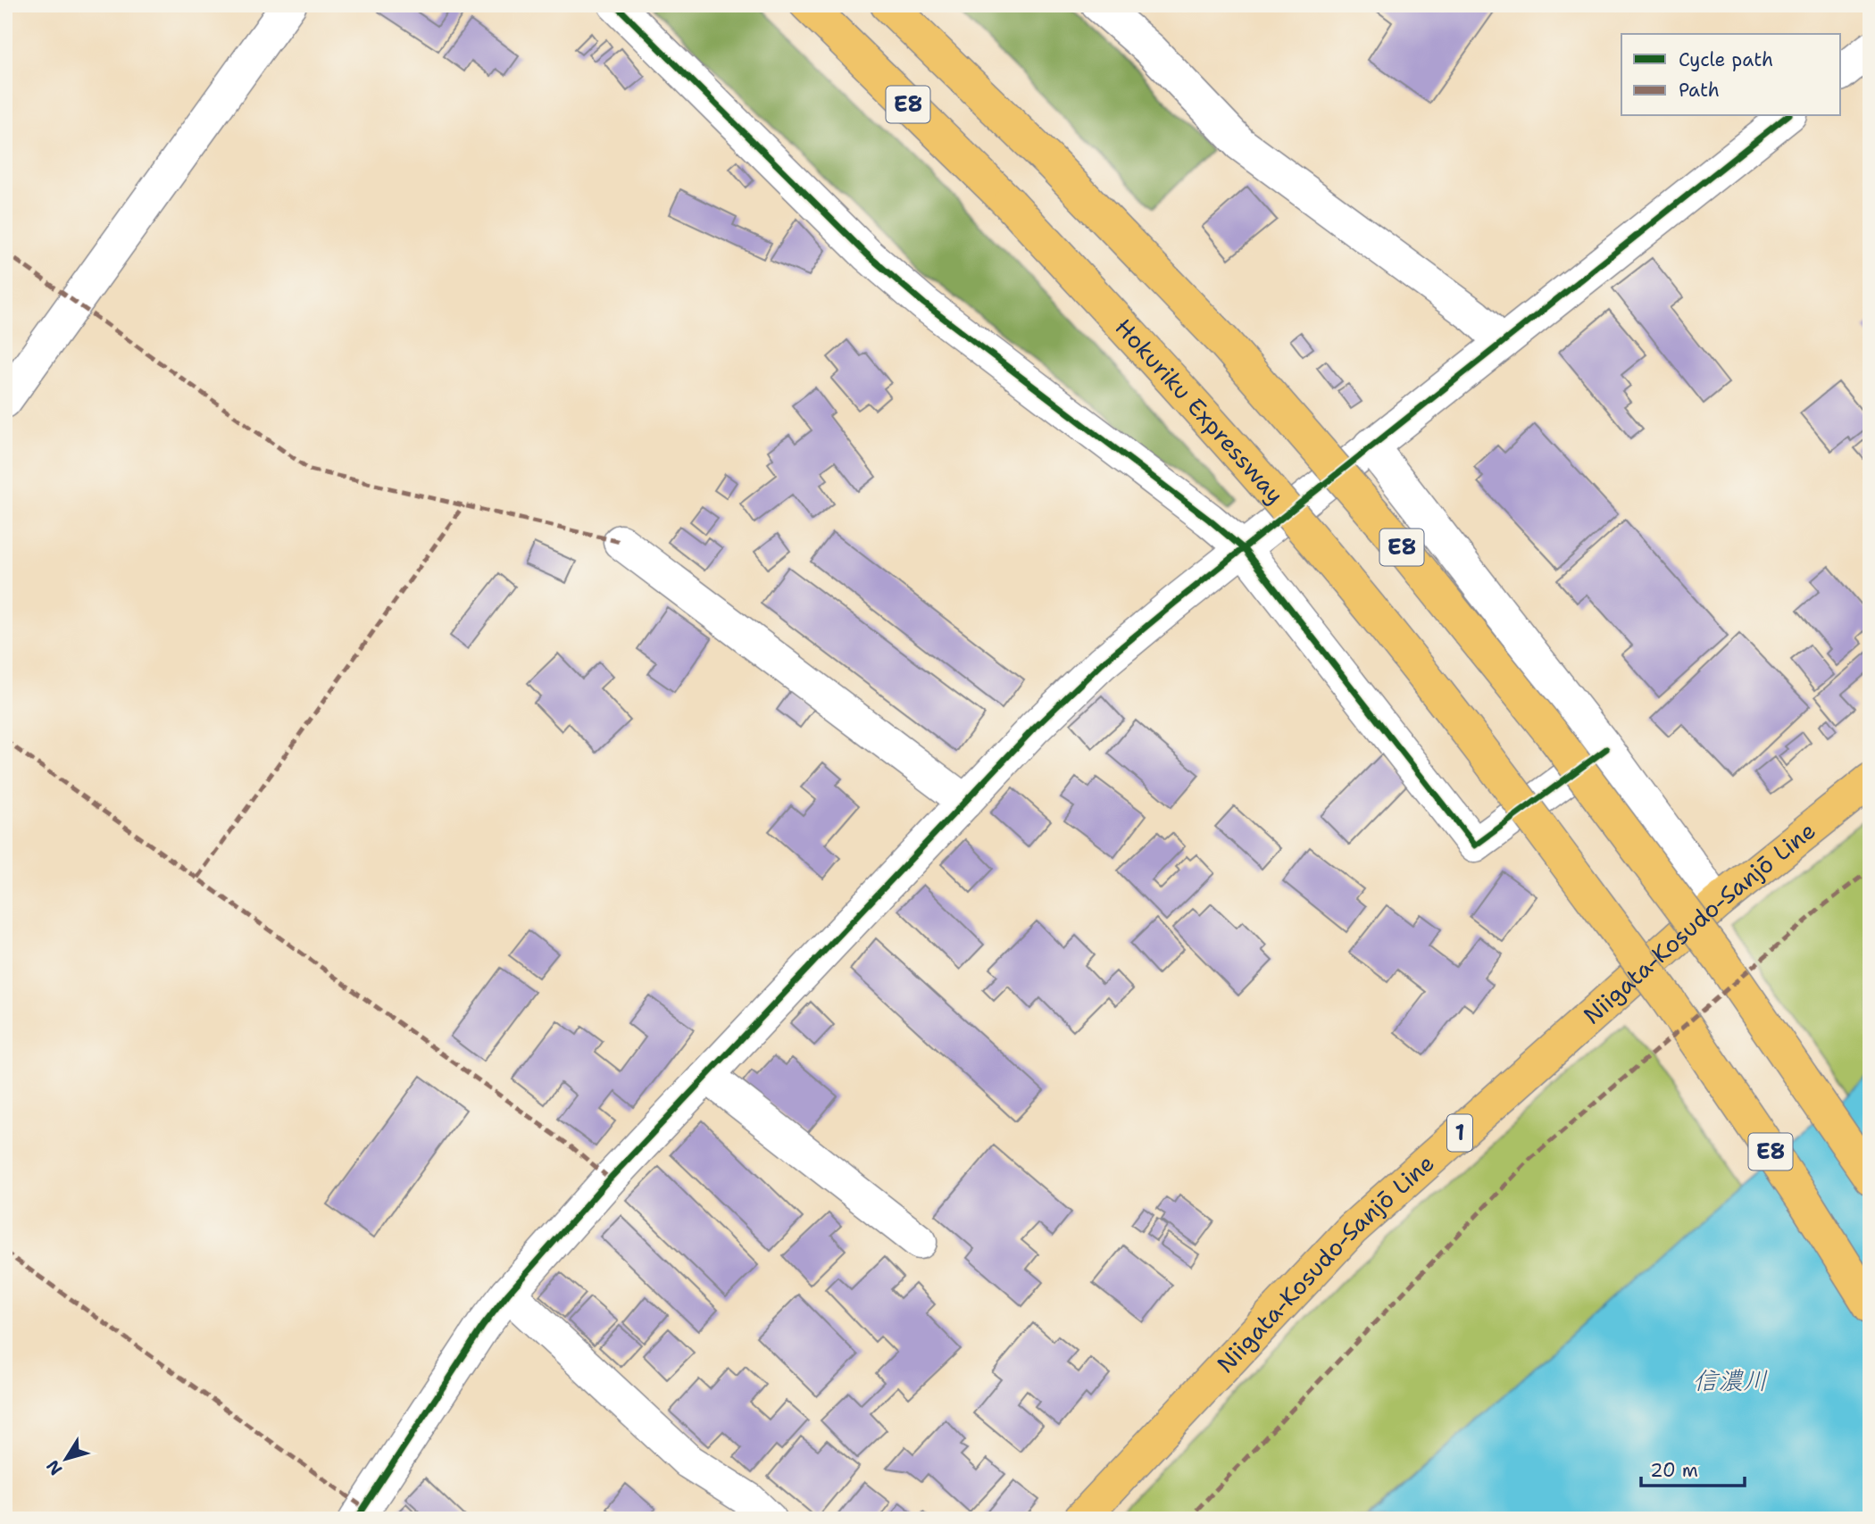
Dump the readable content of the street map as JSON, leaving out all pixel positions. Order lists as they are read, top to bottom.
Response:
{
  "streets": {
    "main road": [
      "E8",
      "Hokuriku Expressway",
      "Niigata-Kosudo-Sanjō Line",
      "1"
    ]
  },
  "water": ["信濃川"],
  "legend": ["Cycle path", "Path"],
  "scale_bar": "20 m",
  "north": "bottom left"
}
